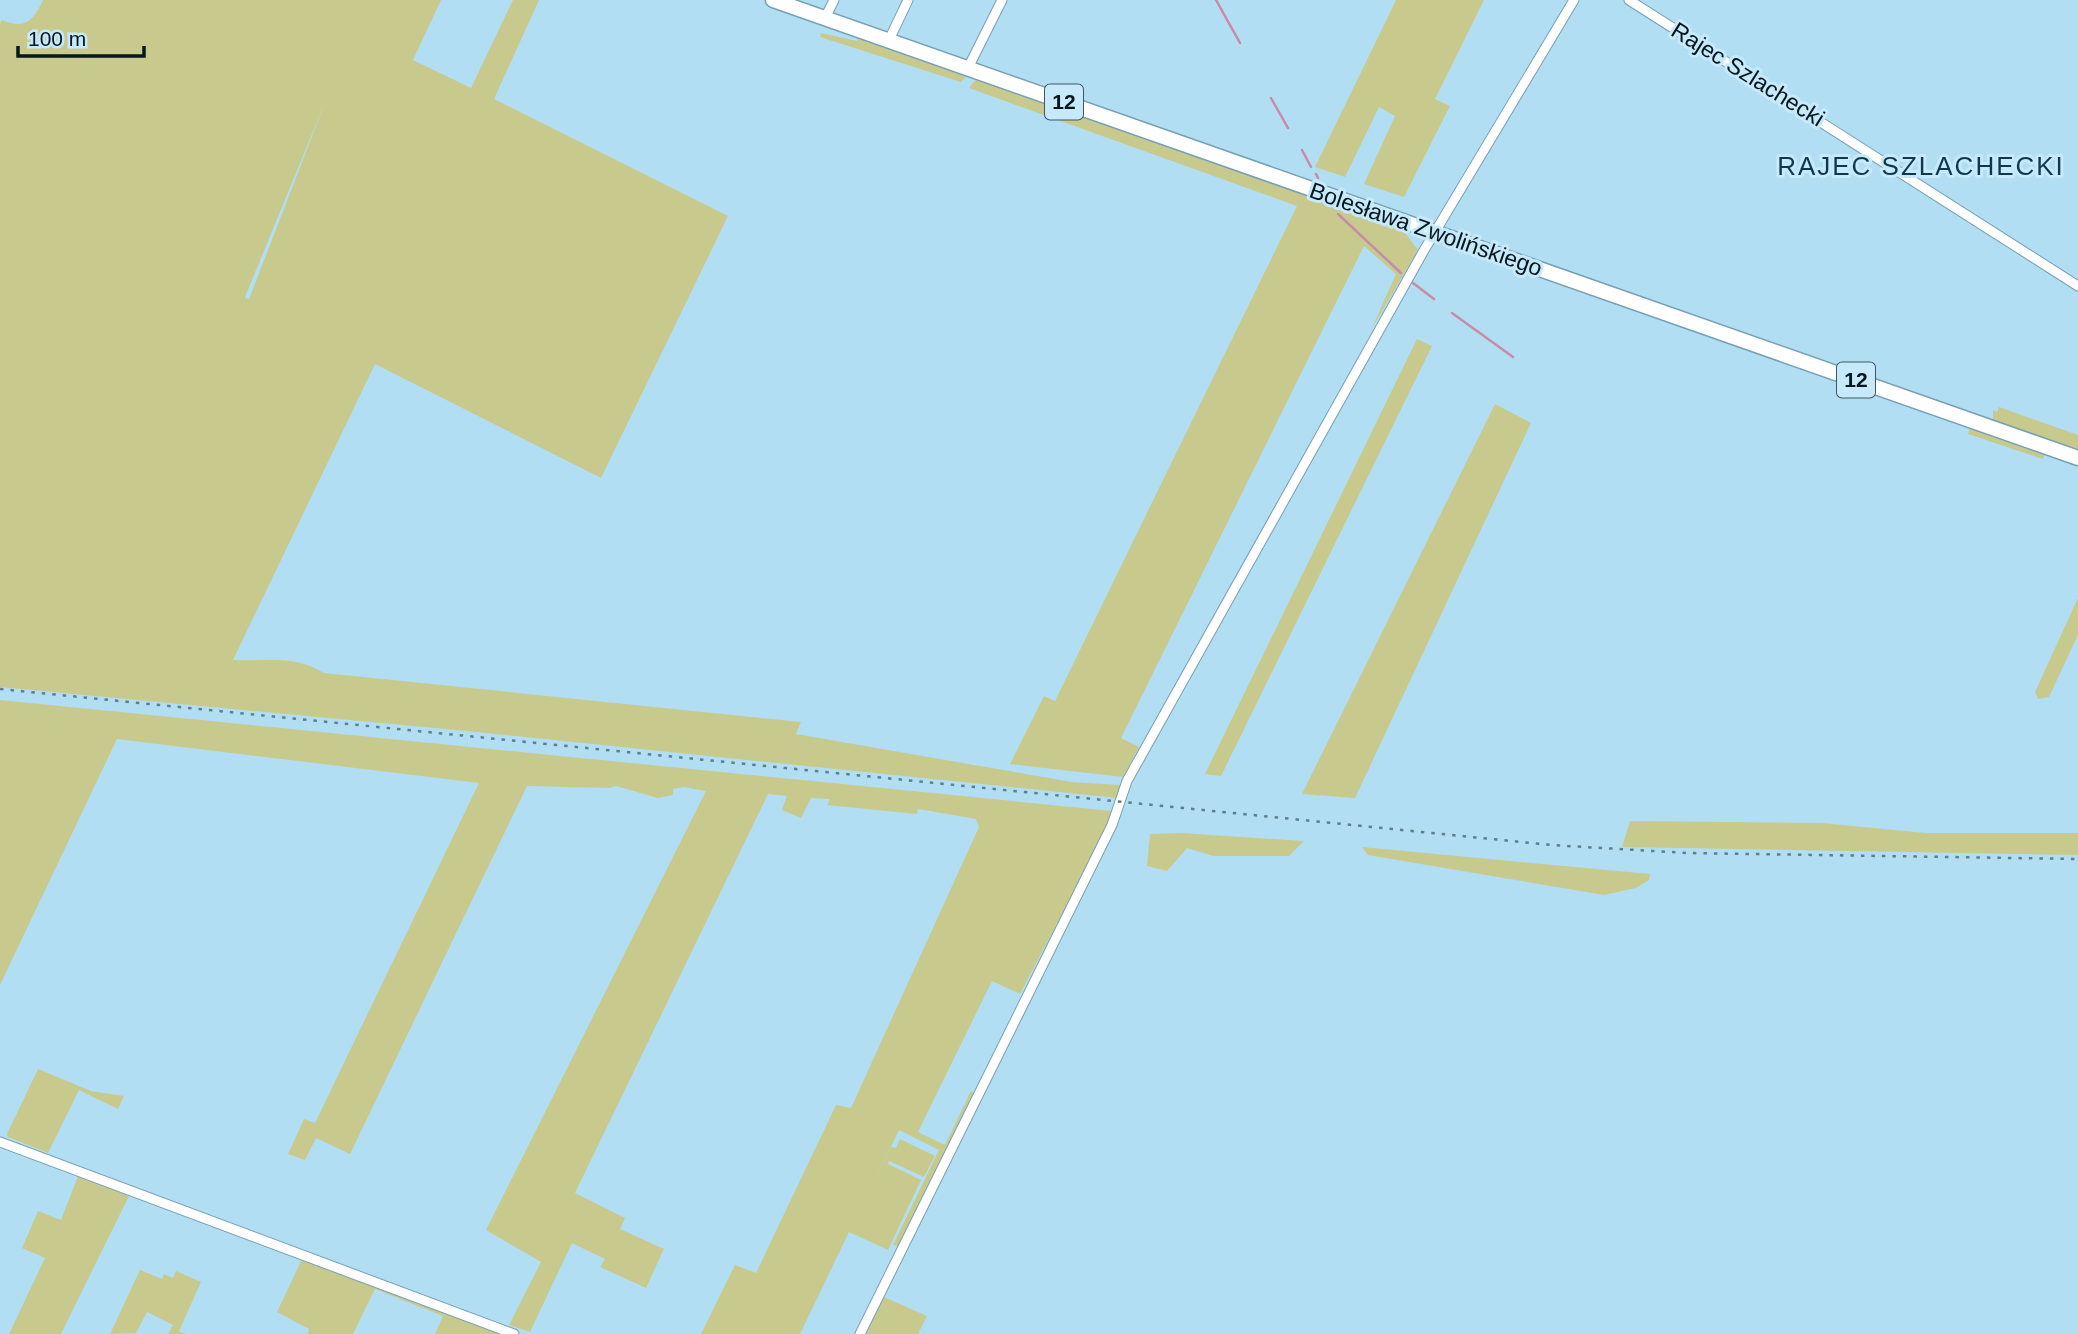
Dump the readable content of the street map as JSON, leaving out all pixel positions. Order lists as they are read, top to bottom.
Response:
{
  "streets": {
    "main road": ["12", "Bolesława Zwolińskiego"],
    "street": ["Rajec Szlachecki"]
  },
  "districts": ["RAJEC SZLACHECKI"],
  "scale_bar": "100 m"
}
